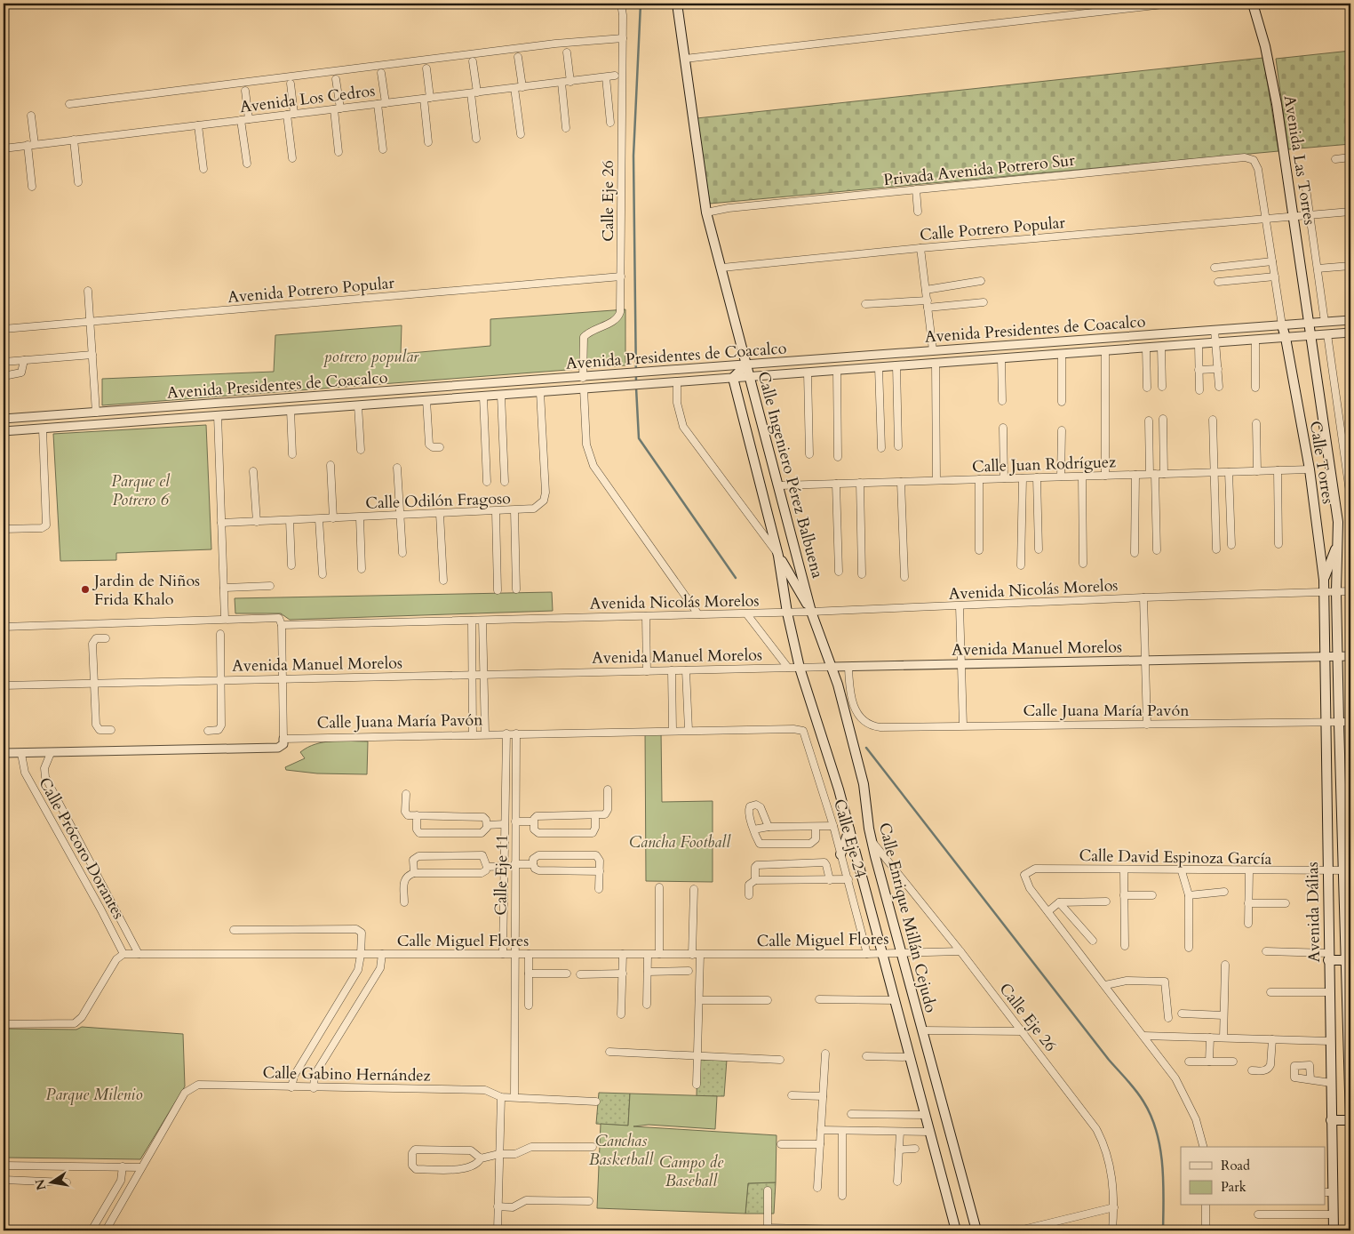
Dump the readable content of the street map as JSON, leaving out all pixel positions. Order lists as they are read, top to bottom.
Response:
{
  "streets": {
    "main road": [
      "Avenida Las Torres",
      "Calle Torres",
      "Calle Ingeniero Pérez Balbuena",
      "Avenida Dálias",
      "Calle Enrique Millán Cejudo"
    ],
    "street": [
      "Avenida Los Cedros",
      "Privada Avenida Potrero Sur",
      "Calle Eje 26",
      "Calle Potrero Popular",
      "Avenida Potrero Popular",
      "Avenida Presidentes de Coacalco",
      "Calle Juan Rodríguez",
      "Calle Odilón Fragoso",
      "Avenida Nicolás Morelos",
      "Avenida Manuel Morelos",
      "Calle Juana María Pavón",
      "Calle Eje 24",
      "Calle Prócoro Dorantes",
      "Calle David Espinoza García",
      "Calle Eje 11",
      "Calle Miguel Flores",
      "Calle Gabino Hernández"
    ]
  },
  "crossings": [
    ["Avenida Los Cedros", "Calle Eje 26"],
    ["Avenida Las Torres", "Avenida Presidentes de Coacalco"],
    ["Avenida Las Torres", "Avenida Dálias"],
    ["Privada Avenida Potrero Sur", "Calle Potrero Popular"],
    ["Calle Eje 26", "Avenida Potrero Popular"],
    ["Calle Eje 26", "Avenida Presidentes de Coacalco"],
    ["Calle Eje 26", "Calle Enrique Millán Cejudo"],
    ["Calle Eje 26", "Calle Miguel Flores"],
    ["Avenida Presidentes de Coacalco", "Calle Torres"],
    ["Avenida Presidentes de Coacalco", "Calle Ingeniero Pérez Balbuena"],
    ["Avenida Presidentes de Coacalco", "Calle Odilón Fragoso"],
    ["Calle Torres", "Calle Juan Rodríguez"],
    ["Calle Torres", "Avenida Nicolás Morelos"],
    ["Calle Torres", "Avenida Dálias"],
    ["Calle Juan Rodríguez", "Calle Ingeniero Pérez Balbuena"],
    ["Calle Ingeniero Pérez Balbuena", "Avenida Nicolás Morelos"],
    ["Calle Ingeniero Pérez Balbuena", "Calle Enrique Millán Cejudo"],
    ["Avenida Nicolás Morelos", "Avenida Dálias"],
    ["Avenida Nicolás Morelos", "Calle Enrique Millán Cejudo"],
    ["Avenida Manuel Morelos", "Calle Juana María Pavón"],
    ["Avenida Manuel Morelos", "Avenida Dálias"],
    ["Avenida Manuel Morelos", "Calle Enrique Millán Cejudo"],
    ["Calle Juana María Pavón", "Calle Eje 24"],
    ["Calle Juana María Pavón", "Calle Prócoro Dorantes"],
    ["Calle Juana María Pavón", "Calle Eje 11"],
    ["Calle Juana María Pavón", "Avenida Dálias"],
    ["Calle Eje 24", "Calle Miguel Flores"],
    ["Calle Prócoro Dorantes", "Calle Miguel Flores"],
    ["Calle David Espinoza García", "Avenida Dálias"],
    ["Calle Eje 11", "Calle Miguel Flores"],
    ["Calle Eje 11", "Calle Gabino Hernández"],
    ["Calle Enrique Millán Cejudo", "Calle Miguel Flores"]
  ],
  "parks": [
    "potrero popular",
    "Parque el Potrero 6",
    "Cancha Football",
    "Parque Milenio",
    "Canchas Basketball",
    "Campo de Baseball"
  ],
  "places": ["Jardin de Niños Frida Khalo"],
  "legend": ["Road", "Park"],
  "north": "left"
}
